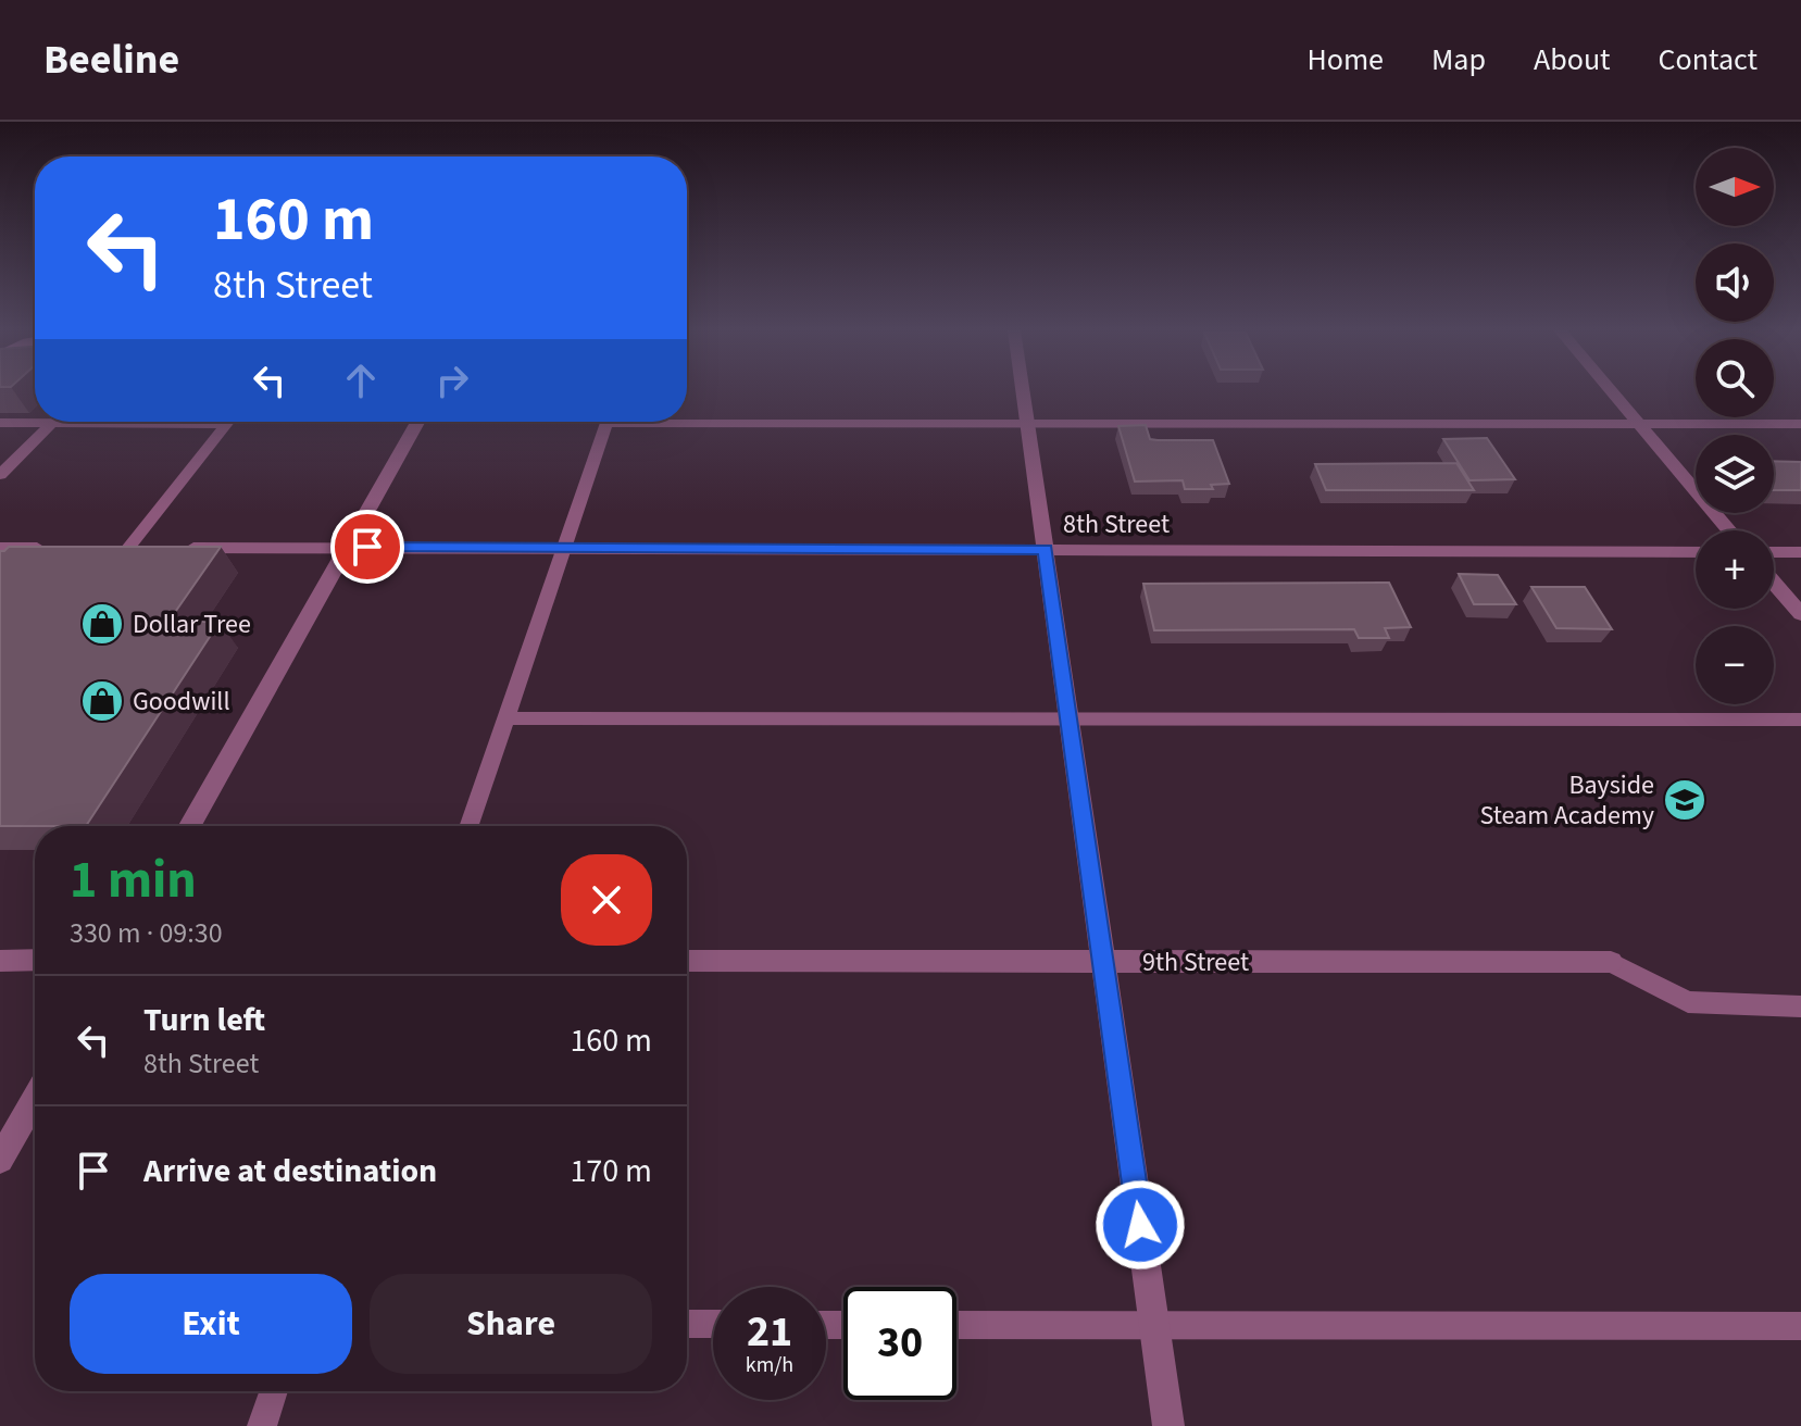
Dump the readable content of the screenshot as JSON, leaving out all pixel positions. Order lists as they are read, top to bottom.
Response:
{
  "streets": {
    "street": ["8th Street", "9th Street"]
  },
  "places": {
    "shop": ["Dollar Tree", "Goodwill"],
    "school or university": ["Bayside Steam Academy"]
  },
  "north": "right",
  "page": {
    "header": "Beeline",
    "nav": [
      "Home",
      "Map",
      "About",
      "Contact"
    ],
    "map_buttons": ["+", "−"],
    "turn": ["160 m", "8th Street"],
    "heading": ["1 min", "330 m · 09:30"],
    "list": [
      {
        "name": "Turn left",
        "note": "8th Street",
        "value": "160 m"
      },
      {
        "name": "Arrive at destination",
        "value": "170 m"
      }
    ],
    "buttons": ["Exit", "Share"],
    "speed": "21 km/h",
    "limit": "30"
  }
}
